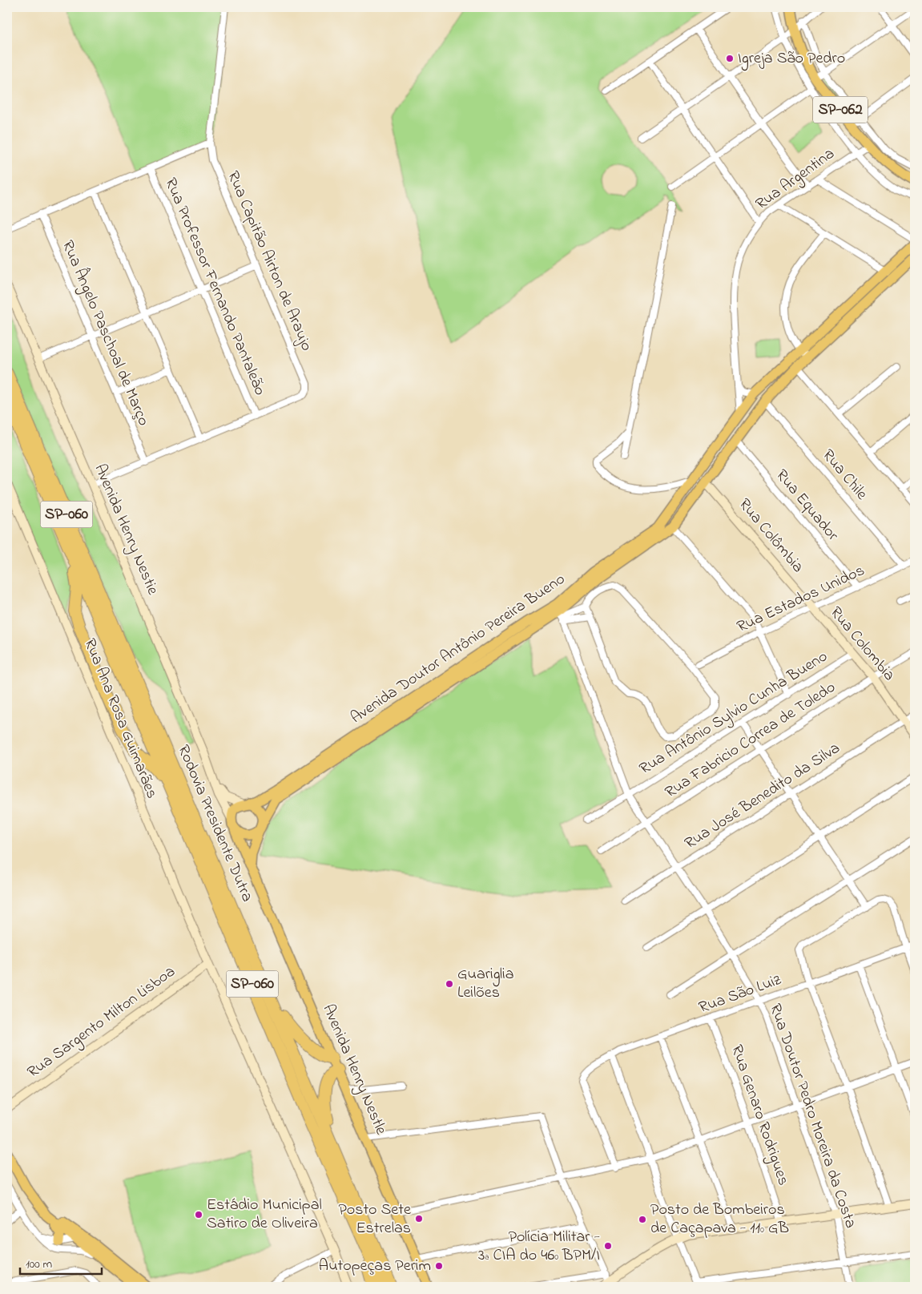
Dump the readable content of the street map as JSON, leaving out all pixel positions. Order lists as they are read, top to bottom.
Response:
{
  "streets": {
    "highway": ["SP-060", "Rodovia Presidente Dutra"],
    "main road": ["SP-062", "Avenida Doutor Antônio Pereira Bueno", "Avenida Henry Nestle"],
    "street": [
      "Rua Argentina",
      "Rua Capitão Airton de Araujo",
      "Rua Professor Fernando Pantaleão",
      "Rua Ângelo Paschoal de Março",
      "Rua Chile",
      "Rua Equador",
      "Avenida Henry Nestie",
      "Rua Colômbia",
      "Rua Estados Unidos",
      "Rua Colombia",
      "Rua Antônio Sylvio Cunha Bueno",
      "Rua Ana Rosa Guimarães",
      "Rua Fabricio Correa de Toledo",
      "Rua José Benedito da Silva",
      "Rua São Luiz",
      "Rua Sargento Milton Lisboa",
      "Rua Genaro Rodrigues",
      "Rua Doutor Pedro Moreira da Costa"
    ]
  },
  "crossings": [
    ["SP-062", "Rua Argentina"],
    ["Rua Argentina", "Avenida Doutor Antônio Pereira Bueno"],
    ["Rua Capitão Airton de Araujo", "Rua Professor Fernando Pantaleão"],
    ["Rua Chile", "Rua Estados Unidos"],
    ["Rua Chile", "Avenida Doutor Antônio Pereira Bueno"],
    ["Rua Equador", "Rua Estados Unidos"],
    ["Rua Equador", "Avenida Doutor Antônio Pereira Bueno"],
    ["Avenida Henry Nestie", "Avenida Doutor Antônio Pereira Bueno"],
    ["Avenida Henry Nestie", "Avenida Henry Nestle"],
    ["Rua Colômbia", "Rua Estados Unidos"],
    ["Rua Colômbia", "Rua Colombia"],
    ["Rua Colômbia", "Avenida Doutor Antônio Pereira Bueno"],
    ["Rua Estados Unidos", "Rua Colombia"],
    ["Rua Colombia", "Rua Antônio Sylvio Cunha Bueno"],
    ["Rua Colombia", "Rua Fabricio Correa de Toledo"],
    ["Rua Colombia", "Rua José Benedito da Silva"],
    ["Avenida Doutor Antônio Pereira Bueno", "Avenida Henry Nestle"],
    ["Avenida Doutor Antônio Pereira Bueno", "Rua Doutor Pedro Moreira da Costa"],
    ["Rua Antônio Sylvio Cunha Bueno", "Rua Doutor Pedro Moreira da Costa"],
    ["Rua Ana Rosa Guimarães", "Rua Sargento Milton Lisboa"],
    ["Rua Fabricio Correa de Toledo", "Rua Doutor Pedro Moreira da Costa"],
    ["Rua José Benedito da Silva", "Rua Doutor Pedro Moreira da Costa"],
    ["Rua São Luiz", "Rua Genaro Rodrigues"],
    ["Rua São Luiz", "Rua Doutor Pedro Moreira da Costa"]
  ],
  "places": [
    "Igreja São Pedro",
    "Guariglia Leilões",
    "Estádio Municipal Satiro de Oliveira",
    "Posto Sete Estrelas",
    "Posto de Bombeiros de Caçapava - 11º GB",
    "Polícia Militar - 3ª CIA do 46º BPM/I",
    "Autopeças Perim"
  ],
  "scale_bar": "100 m"
}
